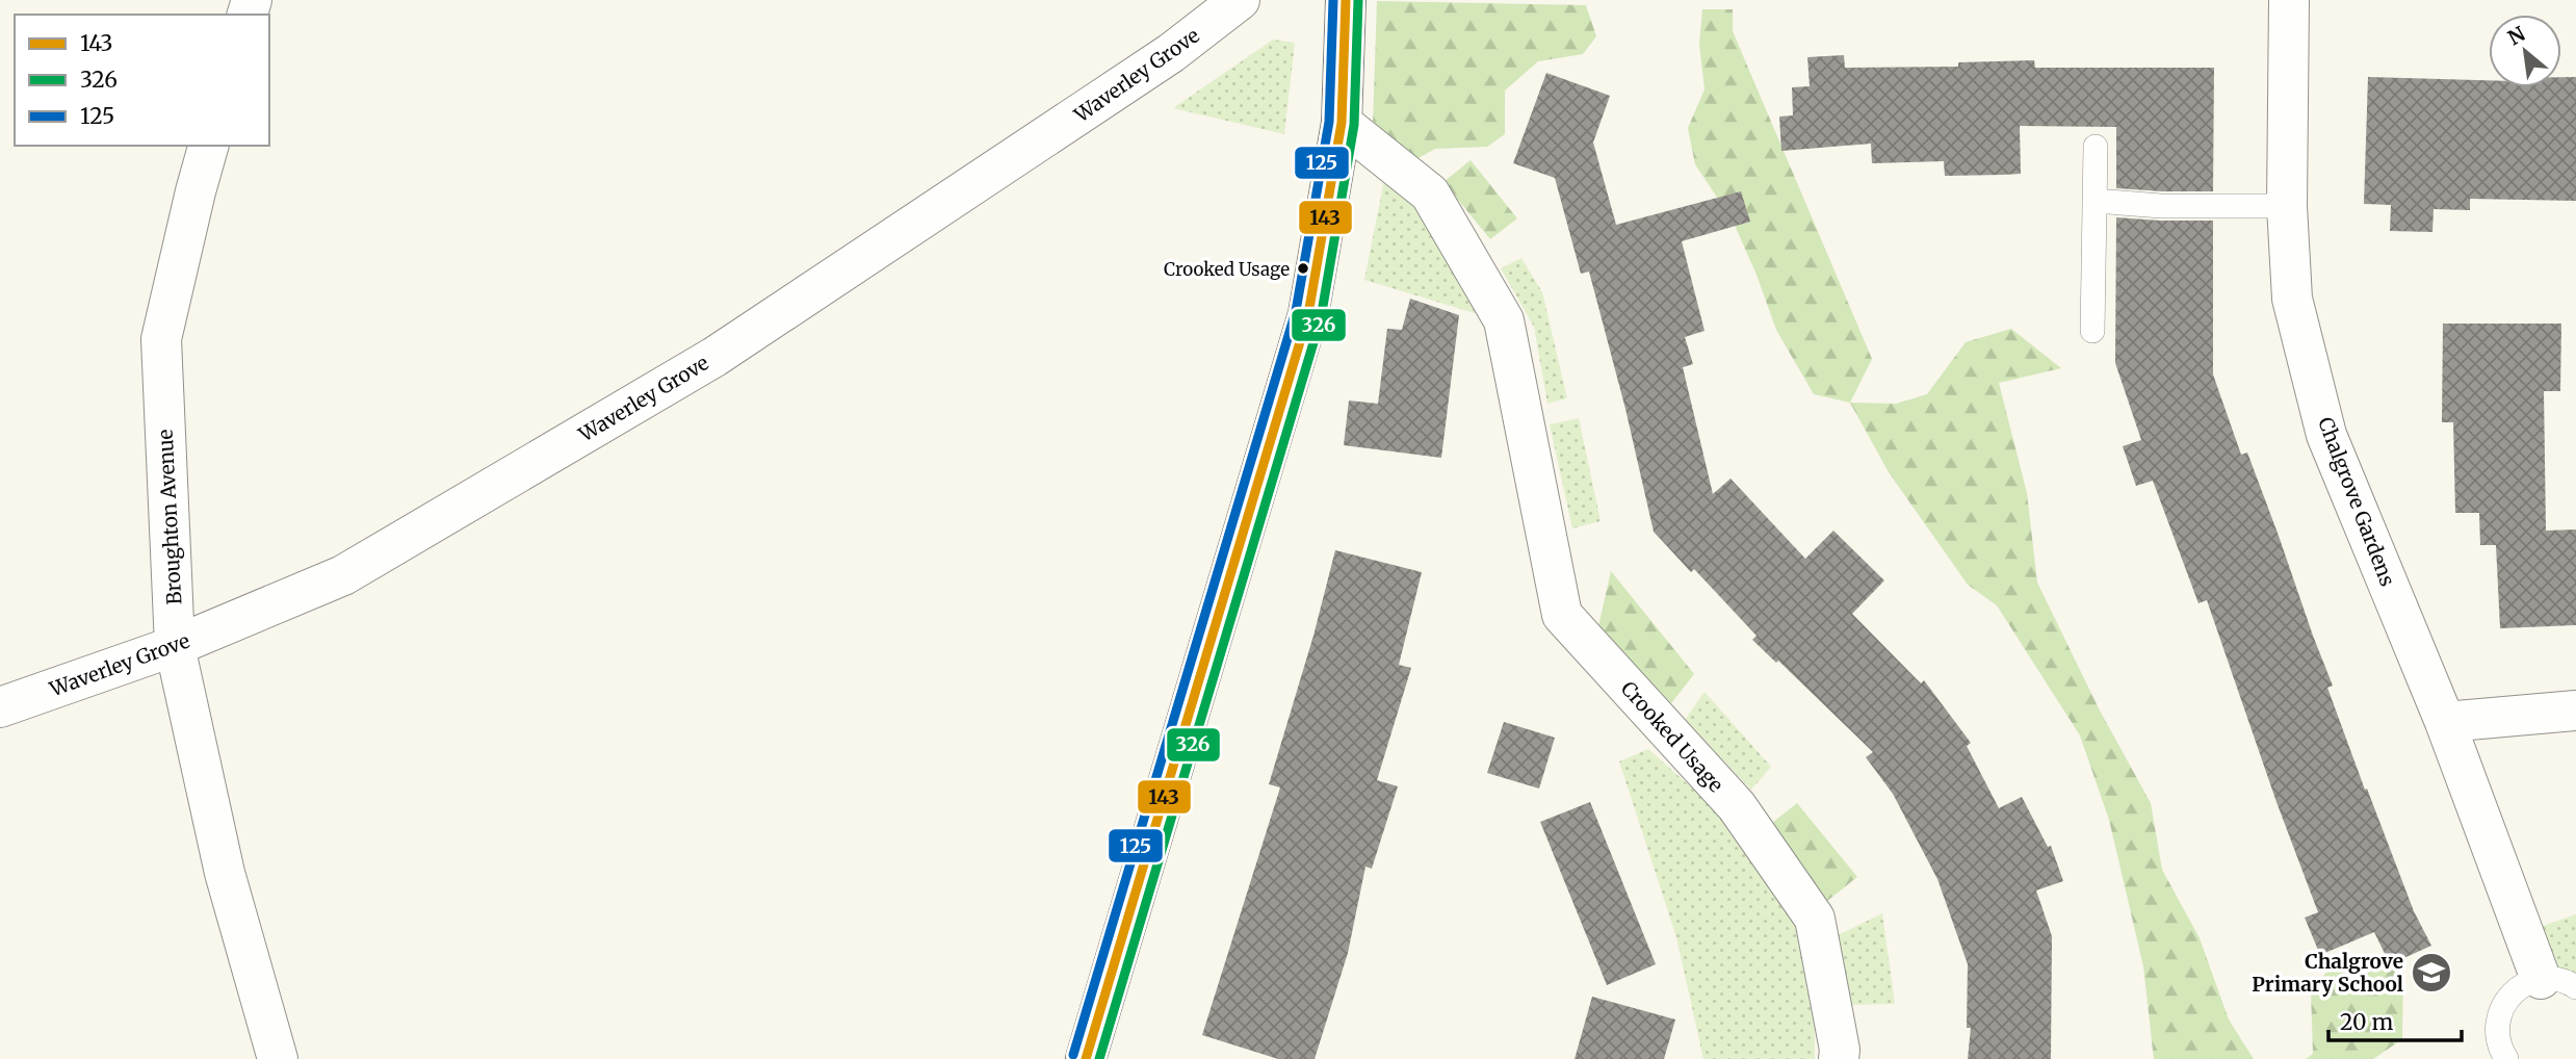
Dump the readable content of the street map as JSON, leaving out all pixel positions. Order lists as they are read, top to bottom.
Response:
{
  "streets": {
    "street": [
      "Waverley Grove",
      "Chalgrove Gardens",
      "Broughton Avenue",
      "Crooked Usage"
    ]
  },
  "crossings": [
    ["Waverley Grove", "Broughton Avenue"]
  ],
  "places": {
    "other": ["Crooked Usage"],
    "school or university": ["Chalgrove Primary School"]
  },
  "lines": ["transit line 143", "transit line 326", "transit line 125"],
  "legend": ["143", "326", "125"],
  "scale_bar": "20 m",
  "north": "top left"
}
